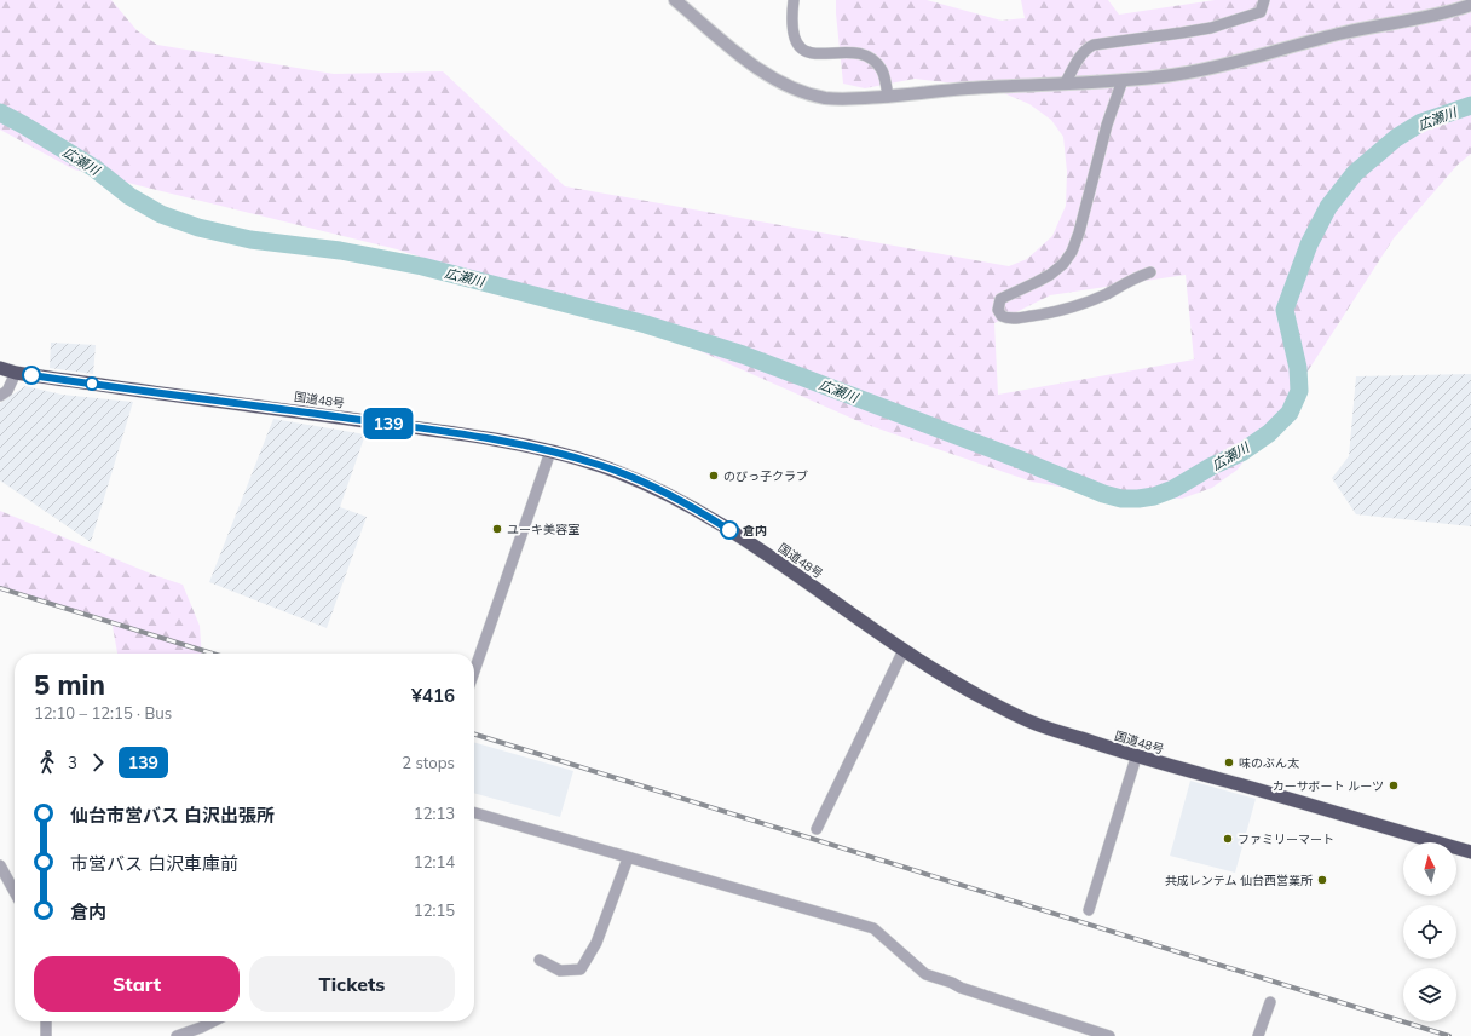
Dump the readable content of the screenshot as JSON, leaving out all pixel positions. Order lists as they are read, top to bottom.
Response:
{
  "streets": {
    "highway": ["国道48号"]
  },
  "water": ["広瀬川"],
  "places": [
    "のびっ子クラブ",
    "ユーキ美容室",
    "倉内",
    "味のぶん太",
    "カーサポート ルーツ",
    "ファミリーマート",
    "共成レンテム 仙台西営業所"
  ],
  "lines": ["bus line 139"],
  "north": "top",
  "page": {
    "on_map": "139",
    "heading": ["5 min", "12:10 – 12:15 · Bus", "¥416"],
    "legs": ["3", "139", "2 stops"],
    "list": [
      {
        "name": "仙台市営バス 白沢出張所",
        "value": "12:13"
      },
      {
        "name": "市営バス 白沢車庫前",
        "value": "12:14"
      },
      {
        "name": "倉内",
        "value": "12:15"
      }
    ],
    "buttons": ["Start", "Tickets"]
  }
}
